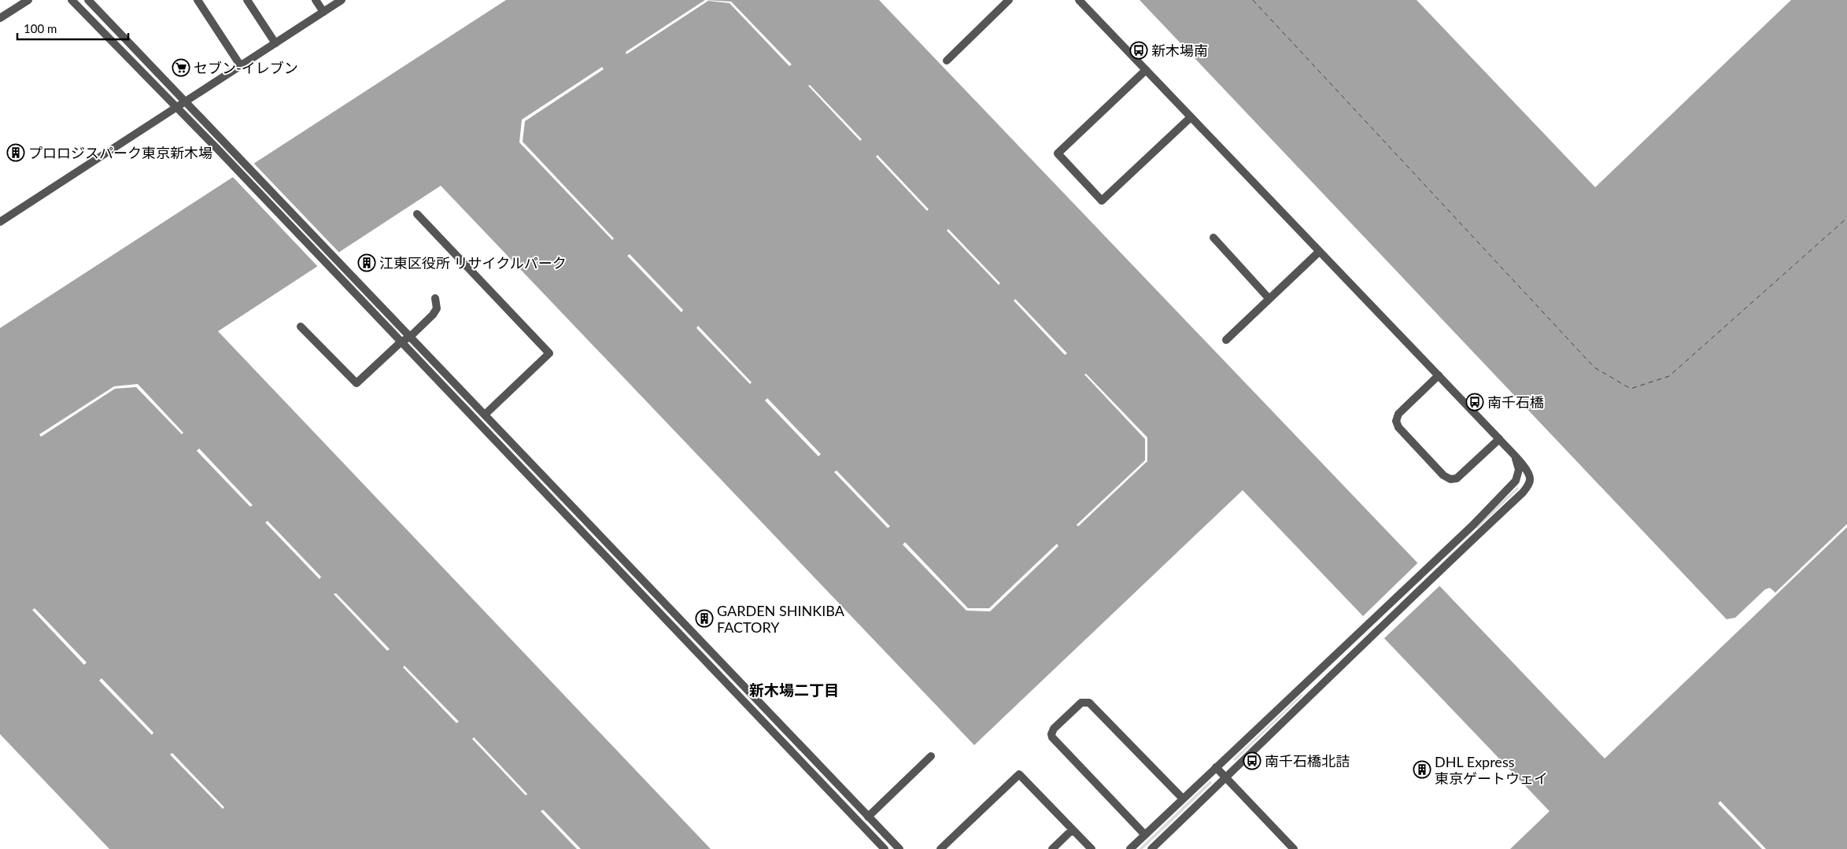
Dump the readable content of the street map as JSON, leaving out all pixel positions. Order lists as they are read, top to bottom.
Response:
{
  "districts": ["新木場二丁目"],
  "places": {
    "bus stop": ["新木場南", "南千石橋", "南千石橋北詰"],
    "supermarket": ["セブン-イレブン"],
    "building": [
      "プロロジスパーク東京新木場",
      "江東区役所 リサイクルパーク",
      "GARDEN SHINKIBA FACTORY",
      "DHL Express 東京ゲートウェイ"
    ]
  },
  "scale_bar": "100 m"
}
